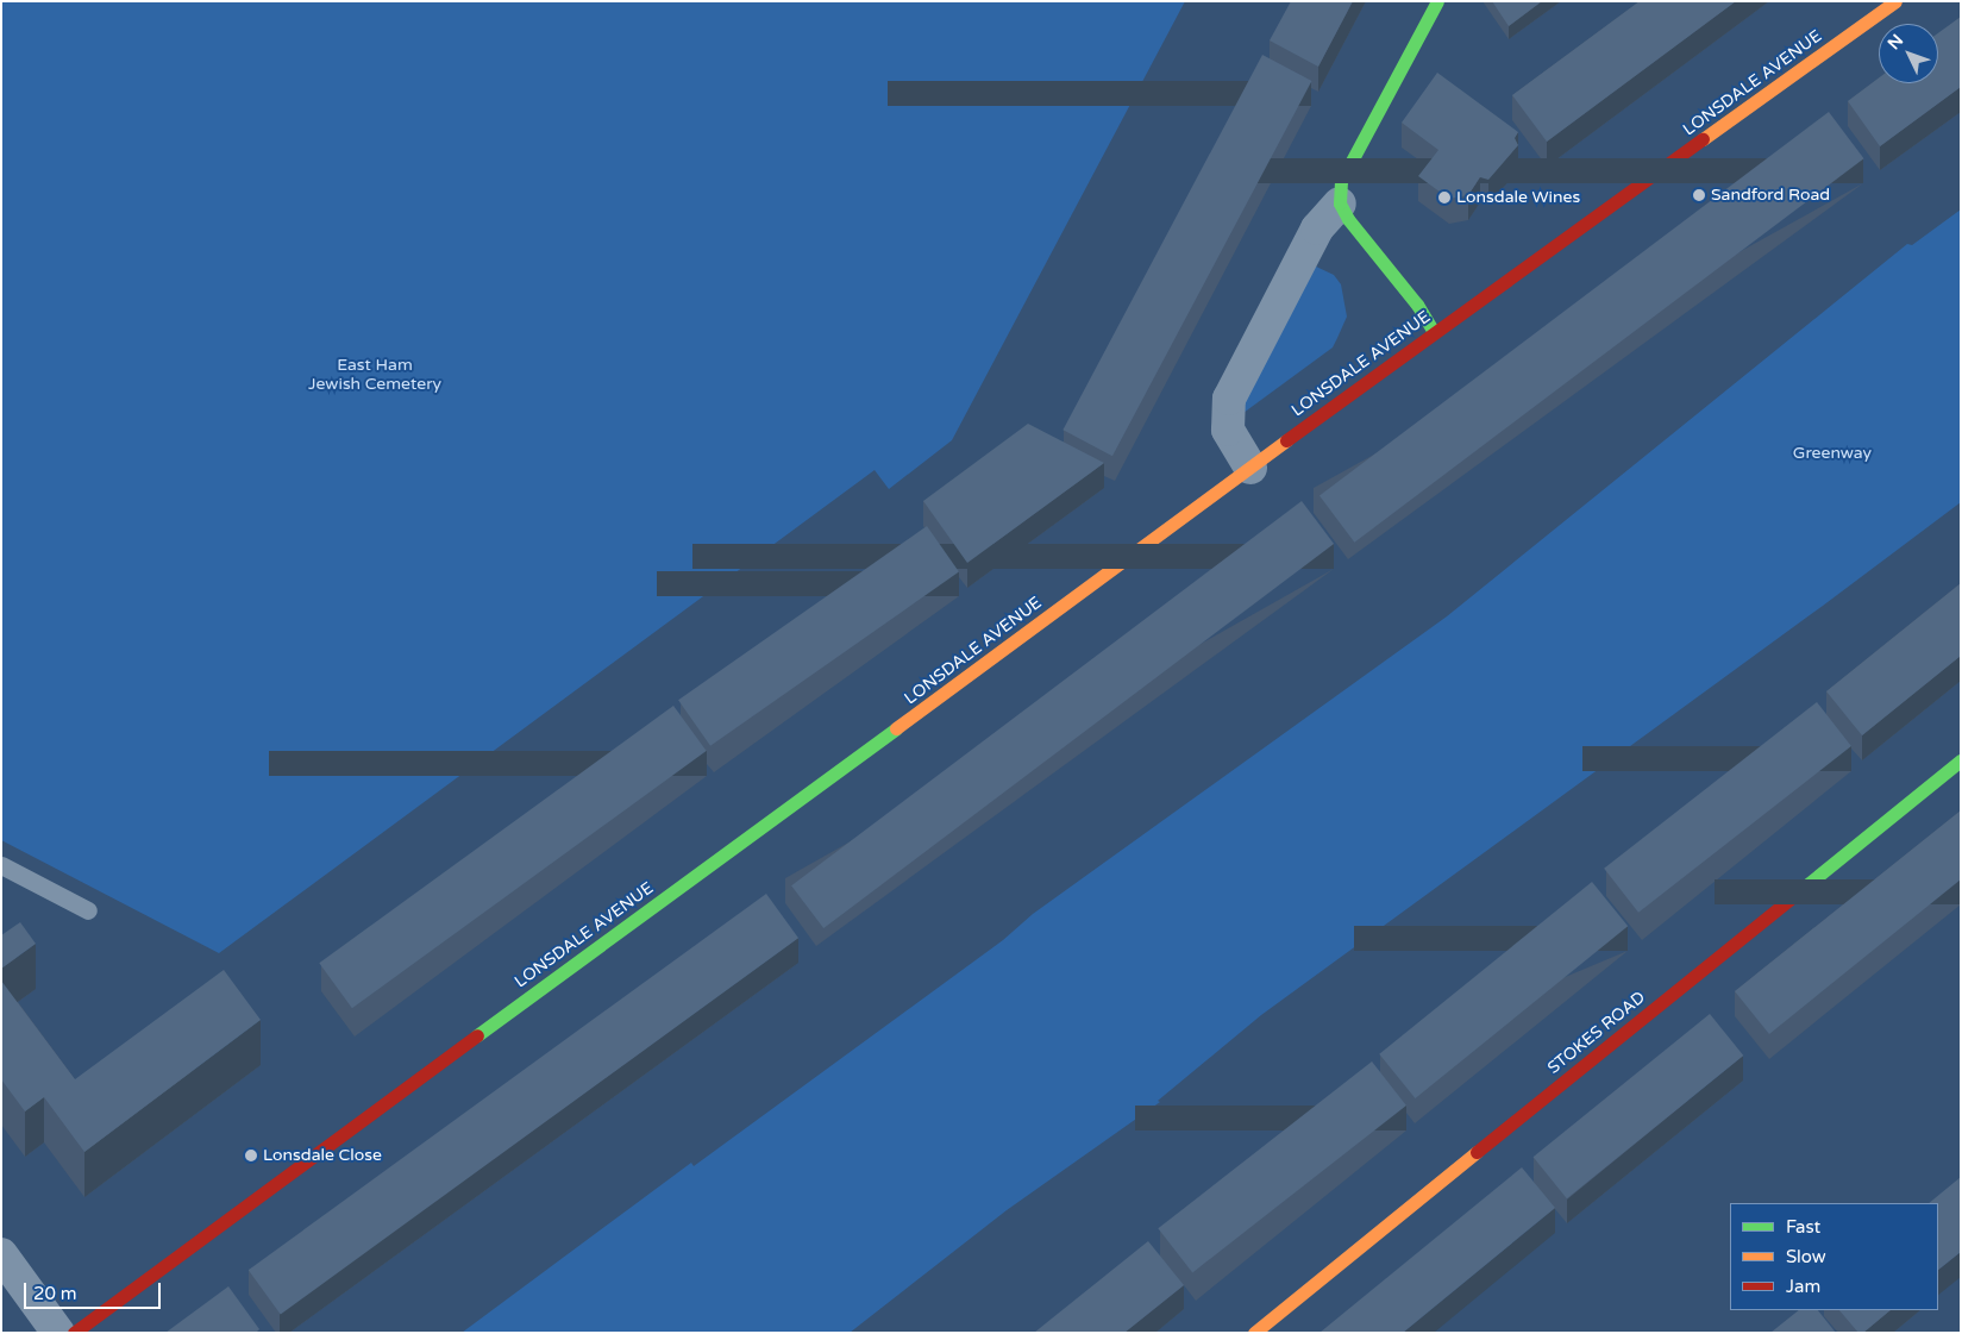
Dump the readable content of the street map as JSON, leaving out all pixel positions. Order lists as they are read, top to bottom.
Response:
{
  "streets": {
    "street": ["LONSDALE AVENUE", "STOKES ROAD"]
  },
  "parks": ["East Ham Jewish Cemetery", "Greenway"],
  "places": ["Sandford Road", "Lonsdale Wines", "Lonsdale Close"],
  "legend": ["Fast", "Slow", "Jam"],
  "scale_bar": "20 m",
  "north": "top left"
}
